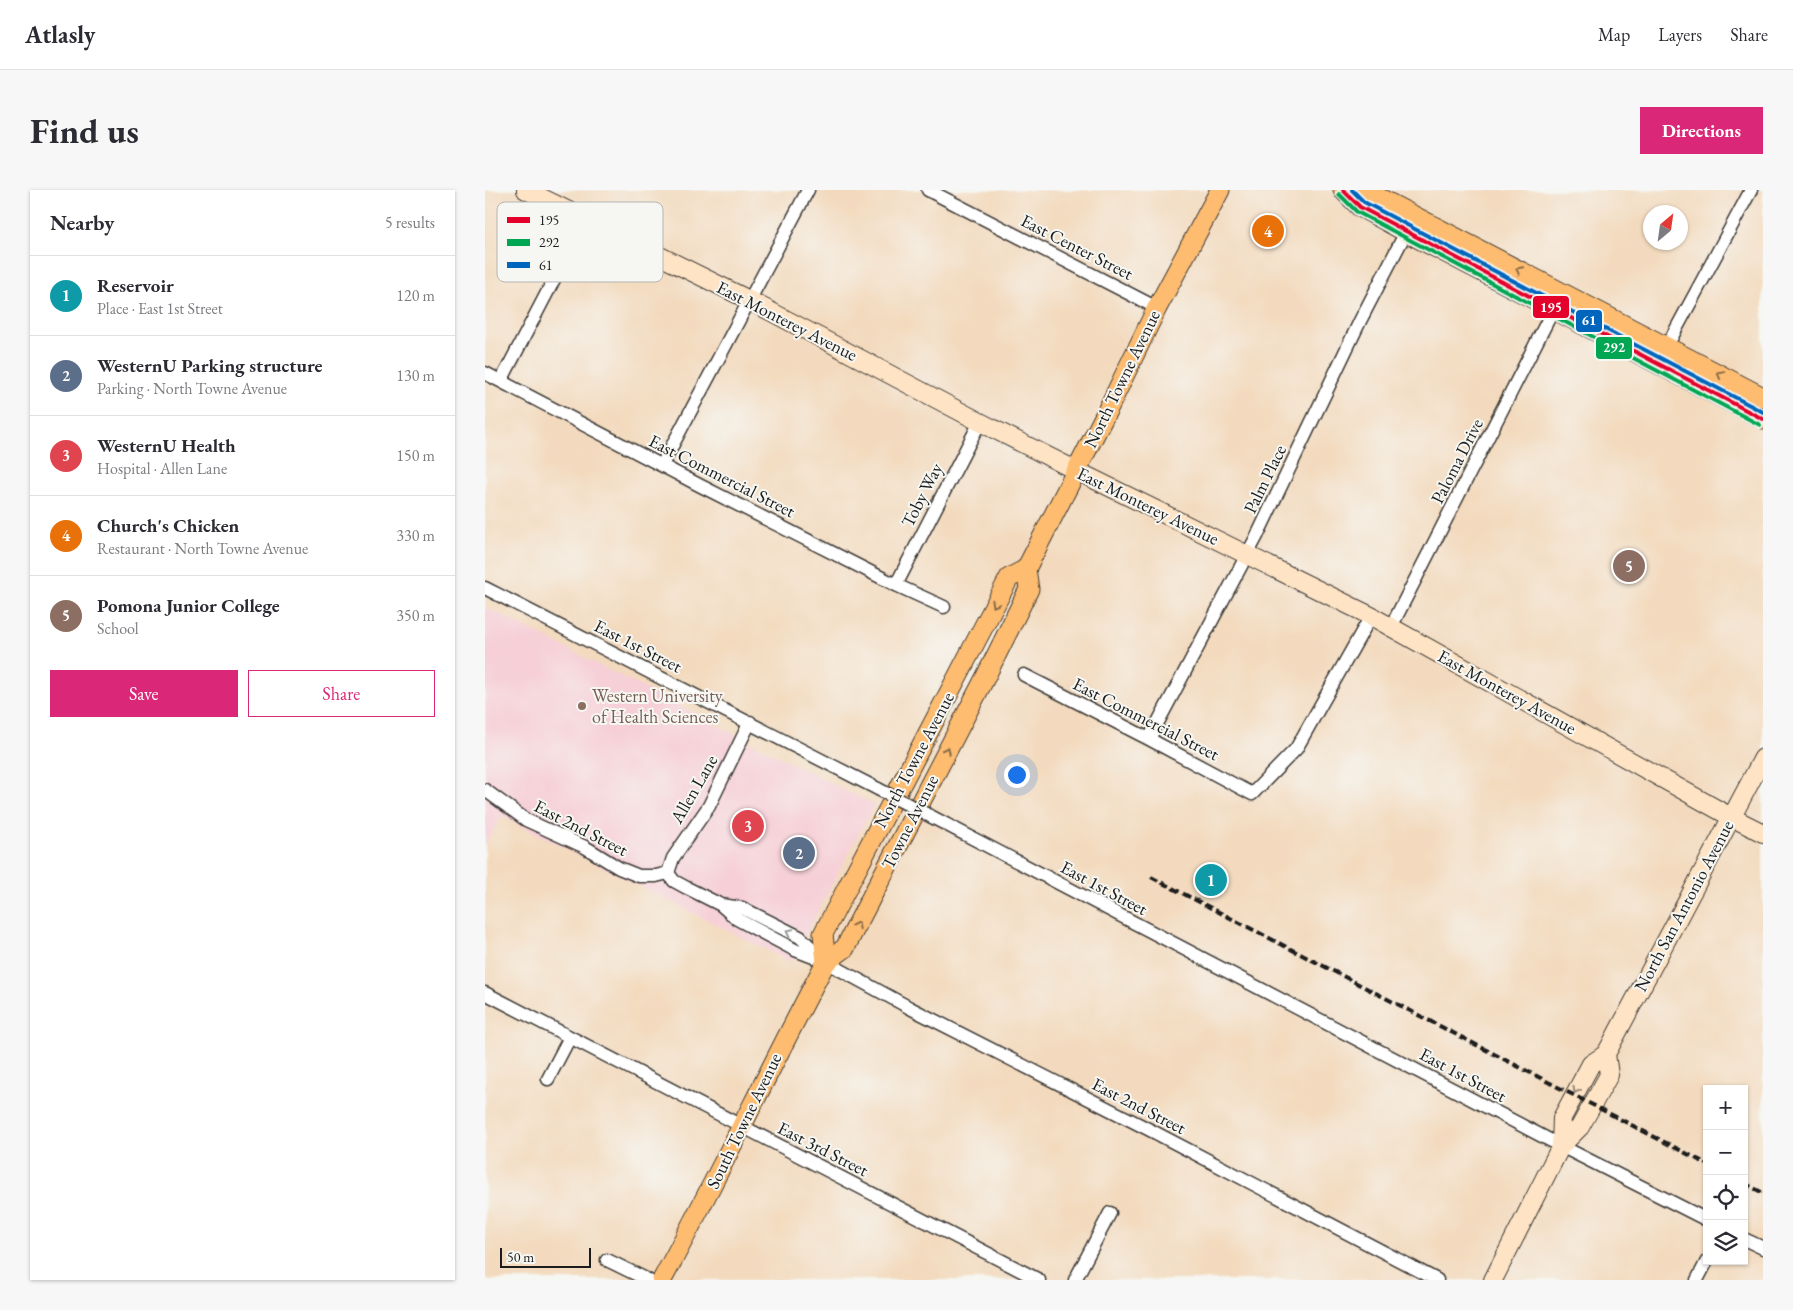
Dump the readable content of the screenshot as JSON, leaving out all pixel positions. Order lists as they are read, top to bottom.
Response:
{
  "streets": {
    "main road": ["North Towne Avenue", "Towne Avenue", "South Towne Avenue"],
    "street": [
      "East Center Street",
      "East Monterey Avenue",
      "Paloma Drive",
      "East Commercial Street",
      "Palm Place",
      "Toby Way",
      "East 1st Street",
      "Allen Lane",
      "East 2nd Street",
      "North San Antonio Avenue",
      "East 3rd Street"
    ]
  },
  "crossings": [
    ["East Center Street", "North Towne Avenue"],
    ["East Monterey Avenue", "North Towne Avenue"],
    ["East Monterey Avenue", "Paloma Drive"],
    ["East Monterey Avenue", "East Commercial Street"],
    ["East Monterey Avenue", "Palm Place"],
    ["East Monterey Avenue", "Toby Way"],
    ["East Monterey Avenue", "North San Antonio Avenue"],
    ["North Towne Avenue", "Towne Avenue"],
    ["North Towne Avenue", "East 2nd Street"],
    ["North Towne Avenue", "South Towne Avenue"],
    ["East Commercial Street", "Palm Place"],
    ["East Commercial Street", "Toby Way"],
    ["East 1st Street", "Allen Lane"],
    ["East 1st Street", "North San Antonio Avenue"],
    ["Allen Lane", "East 2nd Street"],
    ["Towne Avenue", "East 2nd Street"],
    ["Towne Avenue", "South Towne Avenue"],
    ["East 2nd Street", "South Towne Avenue"],
    ["South Towne Avenue", "East 3rd Street"]
  ],
  "one_way": ["North Towne Avenue", "Towne Avenue"],
  "places": ["Western University of Health Sciences"],
  "lines": ["transit line 195", "transit line 61", "transit line 292"],
  "legend": ["195", "292", "61"],
  "scale_bar": "50 m",
  "north": "top right",
  "page": {
    "header": "Atlasly",
    "nav": ["Map", "Layers", "Share"],
    "buttons": [
      "Directions",
      ["Save", "Share"]
    ],
    "title": "Find us",
    "heading": ["Nearby", "5 results"],
    "pins": [
      "4",
      "5",
      "3",
      "2",
      "1"
    ],
    "list": [
      {
        "mark": "1",
        "name": "Reservoir",
        "note": "Place · East 1st Street",
        "value": "120 m"
      },
      {
        "mark": "2",
        "name": "WesternU Parking structure",
        "note": "Parking · North Towne Avenue",
        "value": "130 m"
      },
      {
        "mark": "3",
        "name": "WesternU Health",
        "note": "Hospital · Allen Lane",
        "value": "150 m"
      },
      {
        "mark": "4",
        "name": "Church's Chicken",
        "note": "Restaurant · North Towne Avenue",
        "value": "330 m"
      },
      {
        "mark": "5",
        "name": "Pomona Junior College",
        "note": "School",
        "value": "350 m"
      }
    ],
    "map_buttons": ["+", "−"],
    "scale": "50 m"
  }
}
